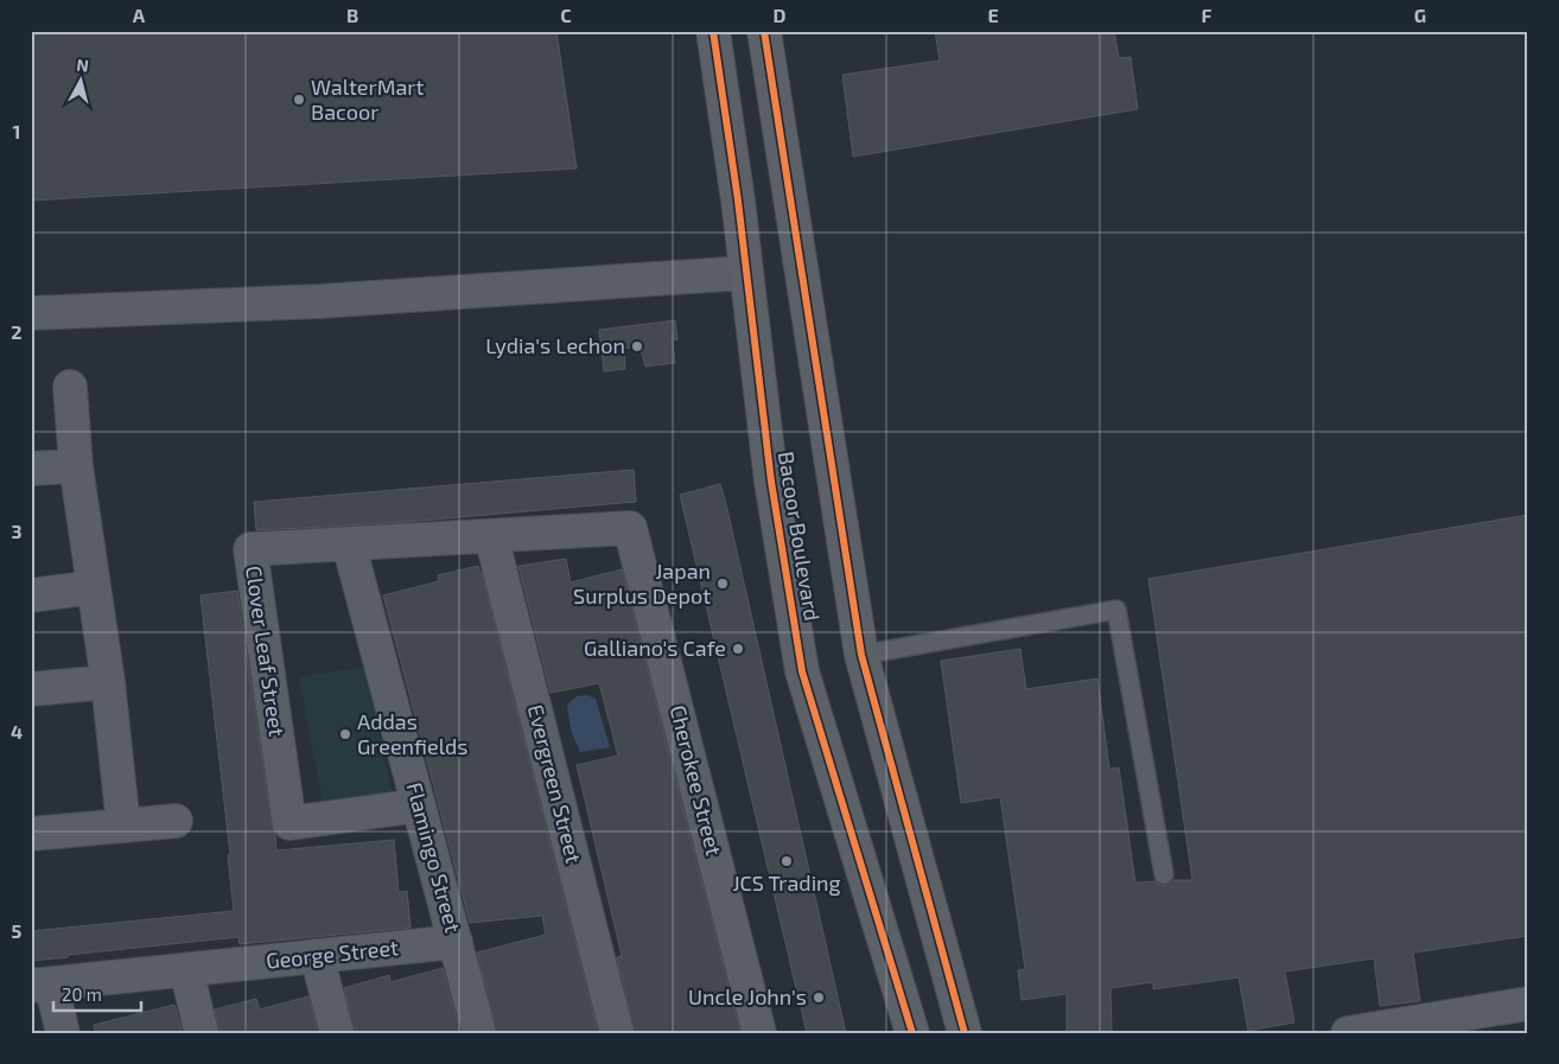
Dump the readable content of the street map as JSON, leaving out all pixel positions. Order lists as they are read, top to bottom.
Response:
{
  "streets": {
    "main road": ["Bacoor Boulevard"],
    "street": [
      "Clover Leaf Street",
      "Cherokee Street",
      "Evergreen Street",
      "Flamingo Street",
      "George Street"
    ]
  },
  "crossings": [
    ["Clover Leaf Street", "Cherokee Street"],
    ["Clover Leaf Street", "Evergreen Street"],
    ["Clover Leaf Street", "Flamingo Street"],
    ["Flamingo Street", "George Street"]
  ],
  "places": [
    "WalterMart Bacoor",
    "Lydia's Lechon",
    "Japan Surplus Depot",
    "Galliano's Cafe",
    "Addas Greenfields",
    "JCS Trading",
    "Uncle John's"
  ],
  "scale_bar": "20 m",
  "north": "top",
  "grid": {
    "columns": [
      "A",
      "B",
      "C",
      "D",
      "E",
      "F",
      "G"
    ],
    "rows": [
      "1",
      "2",
      "3",
      "4",
      "5"
    ]
  }
}
